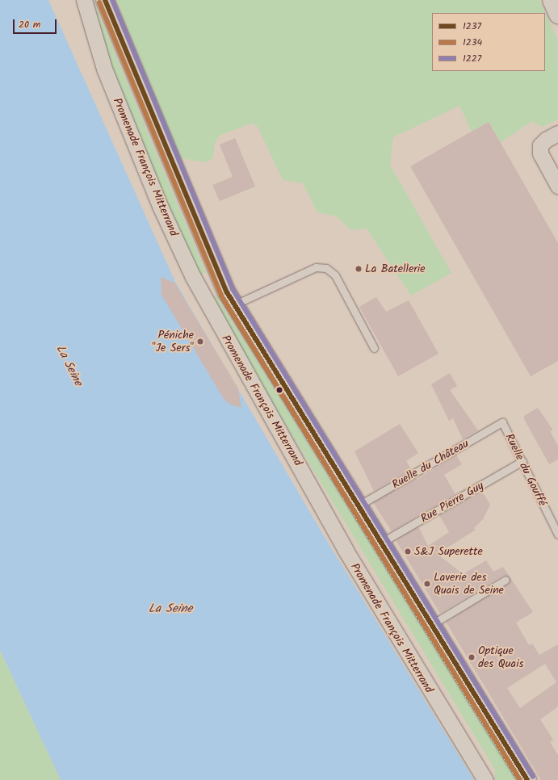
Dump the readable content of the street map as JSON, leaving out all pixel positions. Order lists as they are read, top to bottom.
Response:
{
  "streets": {
    "street": ["Promenade François Mitterrand"],
    "lane": ["Ruelle du Château", "Ruelle du Gouffé", "Rue Pierre Guy"]
  },
  "crossings": [
    ["Ruelle du Château", "Ruelle du Gouffé"],
    ["Ruelle du Gouffé", "Rue Pierre Guy"]
  ],
  "water": ["La Seine"],
  "places": [
    "La Batellerie",
    "Péniche \"Je Sers\"",
    "S&J Superette",
    "Laverie des Quais de Seine",
    "Optique des Quais"
  ],
  "lines": ["transit line 1237", "transit line 1227", "transit line 1234"],
  "legend": ["1237", "1234", "1227"],
  "scale_bar": "20 m"
}
